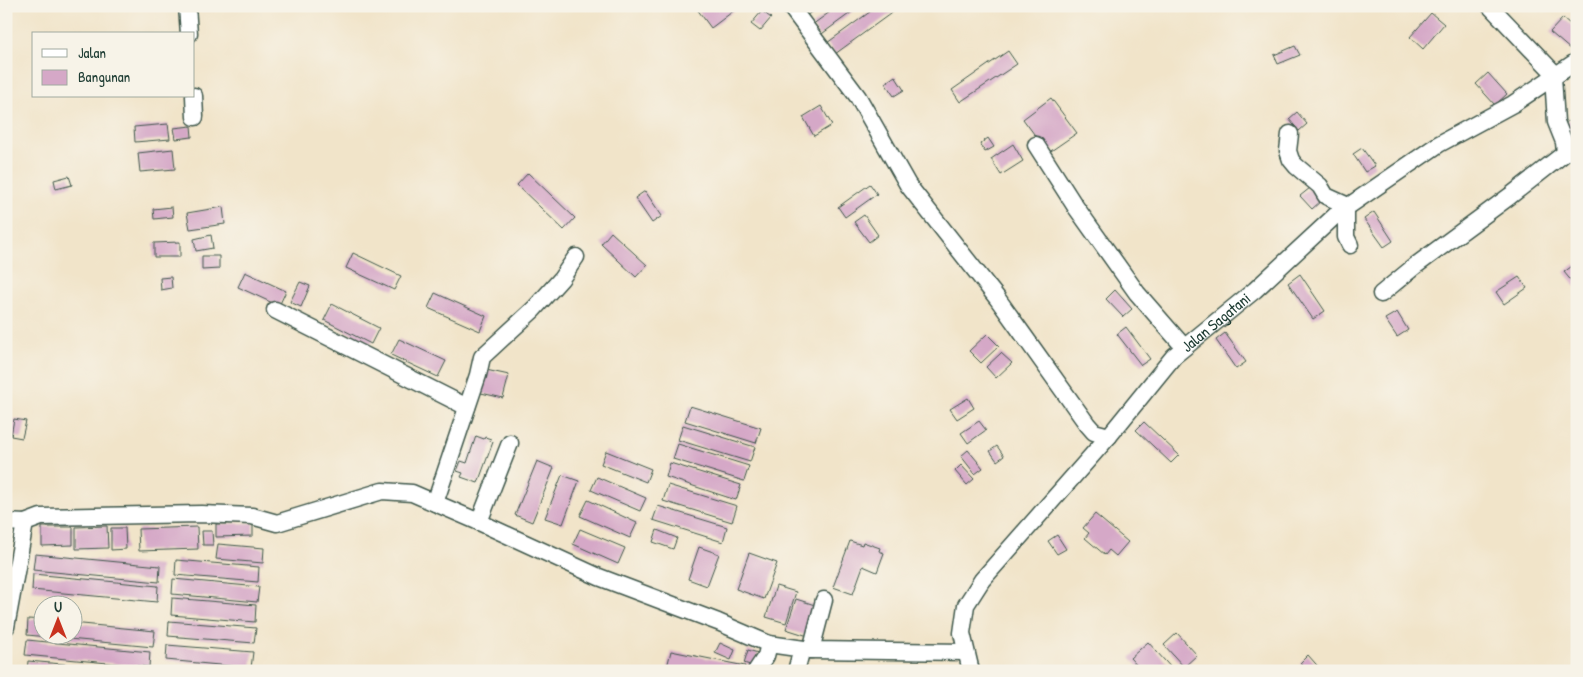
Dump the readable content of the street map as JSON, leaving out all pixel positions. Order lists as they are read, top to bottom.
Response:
{
  "streets": {
    "street": ["Jalan Sagatani"]
  },
  "legend": ["Jalan", "Bangunan"],
  "north": "top"
}
